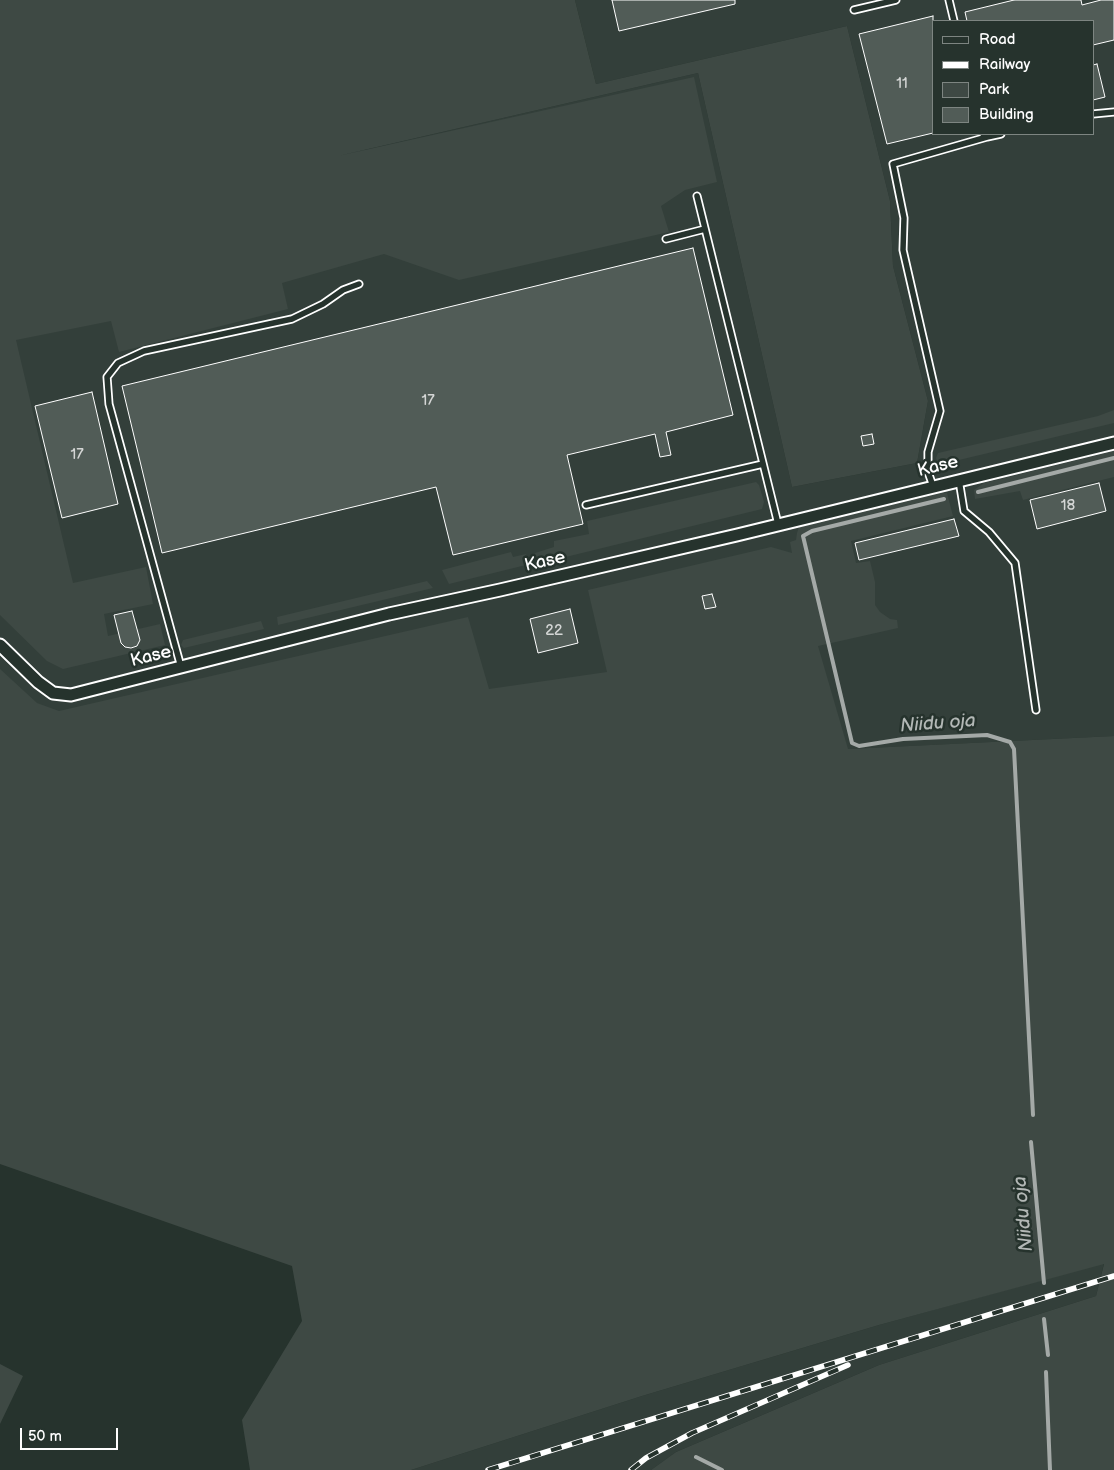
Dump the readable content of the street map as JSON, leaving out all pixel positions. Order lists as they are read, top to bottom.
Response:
{
  "streets": {
    "street": ["Kase"]
  },
  "water": ["Niidu oja"],
  "house_numbers": [
    "11",
    "17",
    "17",
    "18",
    "22"
  ],
  "legend": [
    "Road",
    "Railway",
    "Park",
    "Building"
  ],
  "scale_bar": "50 m"
}
